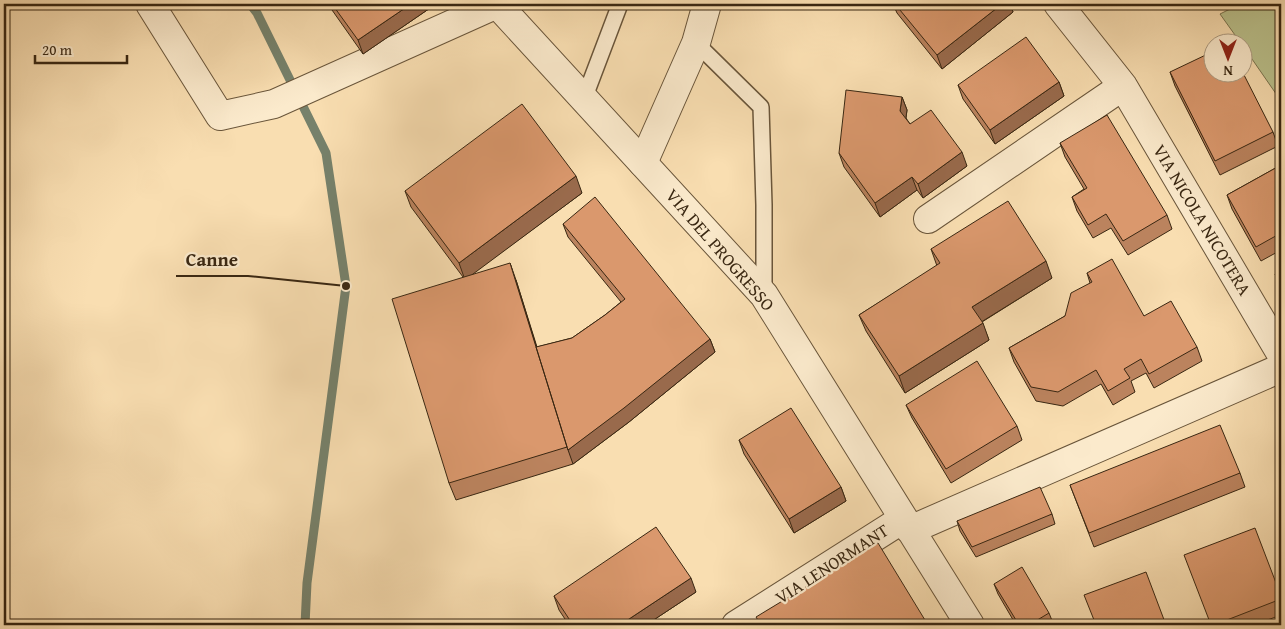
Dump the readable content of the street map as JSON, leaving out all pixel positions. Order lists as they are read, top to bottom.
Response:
{
  "streets": {
    "street": ["VIA NICOLA NICOTERA", "VIA DEL PROGRESSO", "VIA LENORMANT"]
  },
  "crossings": [
    ["VIA DEL PROGRESSO", "VIA LENORMANT"]
  ],
  "places": ["Canne"],
  "scale_bar": "20 m",
  "north": "bottom"
}
